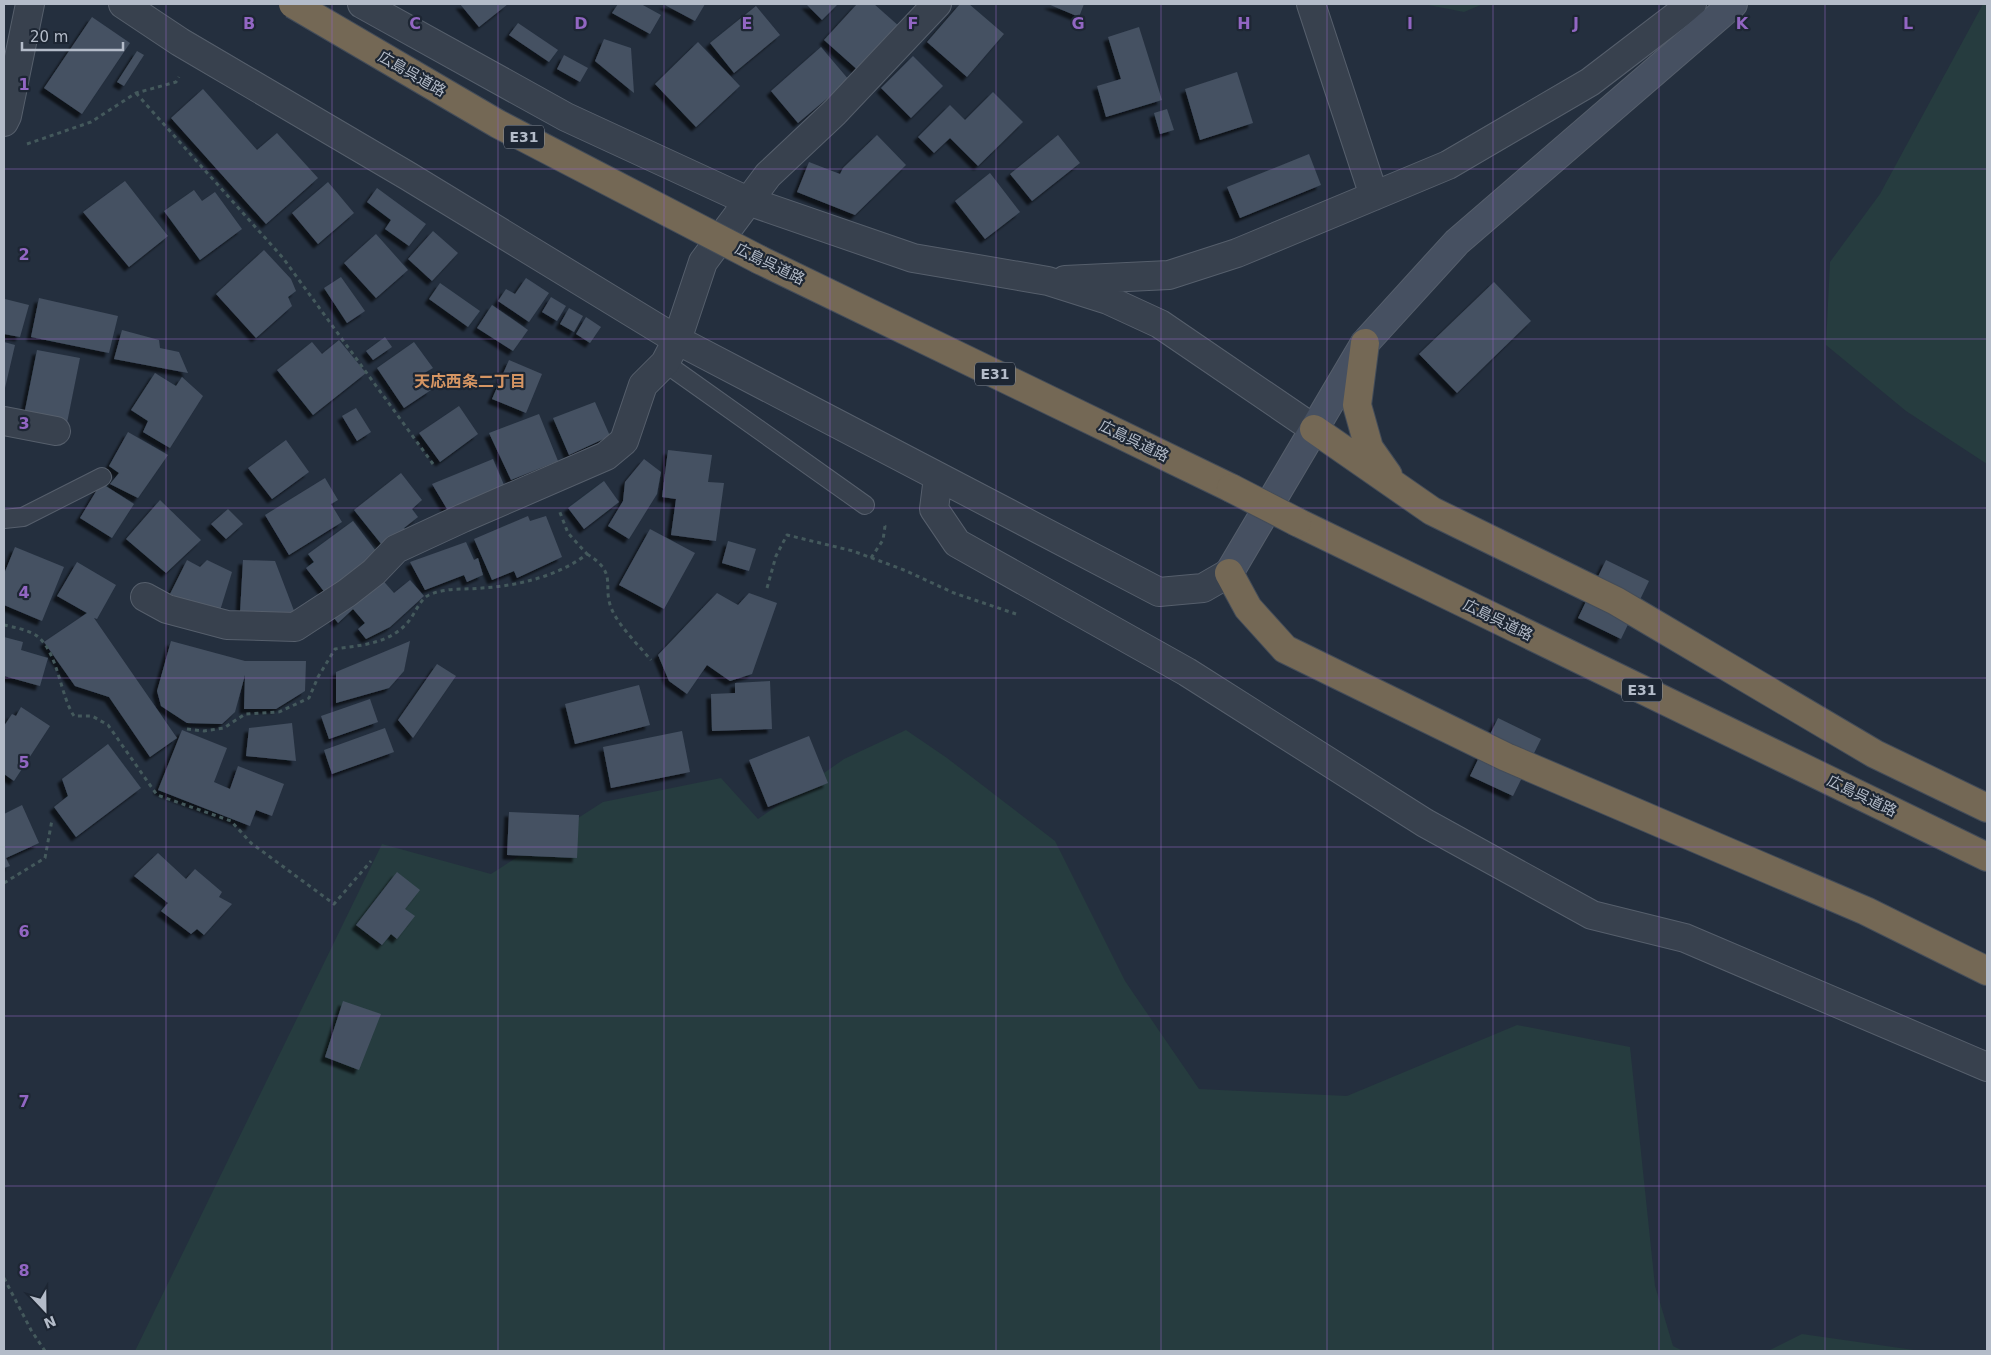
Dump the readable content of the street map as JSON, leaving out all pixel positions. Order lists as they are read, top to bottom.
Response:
{
  "streets": {
    "highway": ["広島呉道路", "E31"]
  },
  "districts": ["天応西条二丁目"],
  "scale_bar": "20 m",
  "north": "bottom",
  "grid": {
    "columns": [
      "B",
      "C",
      "D",
      "E",
      "F",
      "G",
      "H",
      "I",
      "J",
      "K",
      "L"
    ],
    "rows": [
      "1",
      "2",
      "3",
      "4",
      "5",
      "6",
      "7",
      "8"
    ]
  }
}
